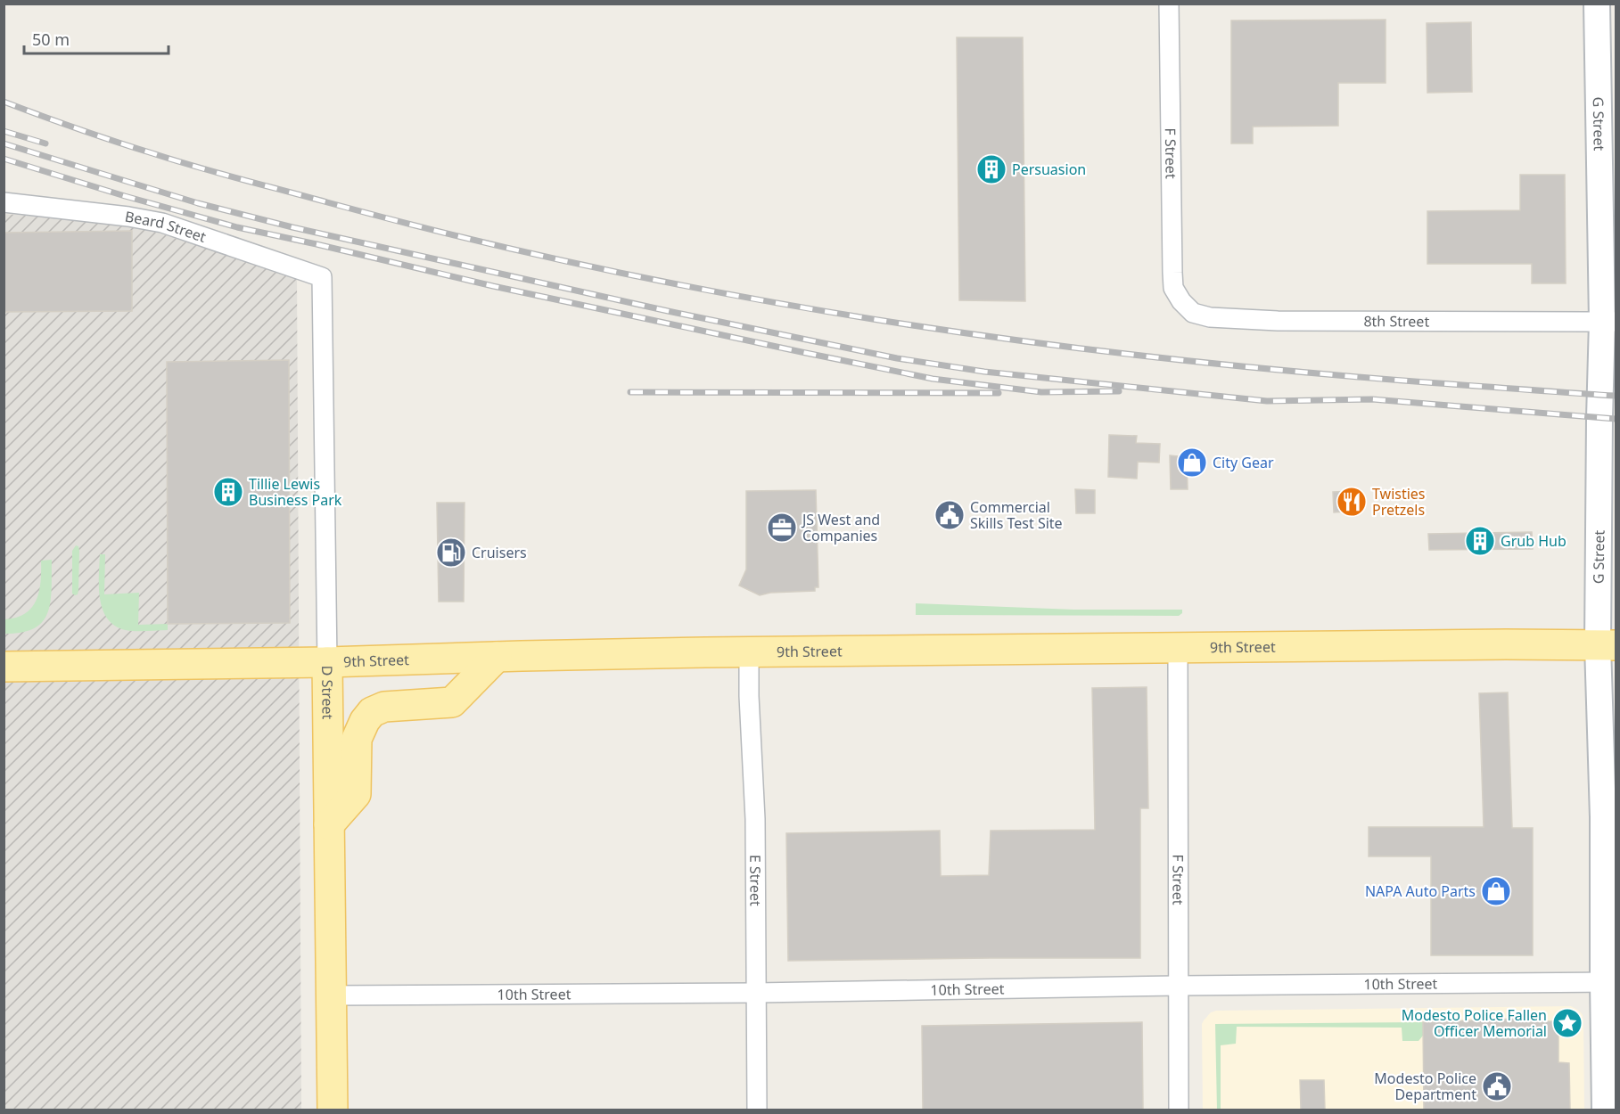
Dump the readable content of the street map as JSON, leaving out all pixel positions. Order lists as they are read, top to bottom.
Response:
{
  "streets": {
    "main road": ["G Street", "9th Street", "D Street"],
    "street": [
      "F Street",
      "Beard Street",
      "8th Street",
      "E Street",
      "10th Street"
    ]
  },
  "crossings": [
    ["G Street", "8th Street"],
    ["G Street", "9th Street"],
    ["G Street", "10th Street"],
    ["F Street", "8th Street"],
    ["F Street", "9th Street"],
    ["F Street", "10th Street"],
    ["Beard Street", "D Street"],
    ["9th Street", "D Street"],
    ["9th Street", "E Street"],
    ["D Street", "10th Street"],
    ["E Street", "10th Street"]
  ],
  "places": {
    "building": ["Persuasion", "Tillie Lewis Business Park", "Grub Hub"],
    "shop": ["City Gear", "NAPA Auto Parts"],
    "restaurant": ["Twisties Pretzels"],
    "public building": ["Commercial Skills Test Site", "Modesto Police Department"],
    "office": ["JS West and Companies"],
    "fuel station": ["Cruisers"],
    "place": ["Modesto Police Fallen Officer Memorial"]
  },
  "scale_bar": "50 m"
}
